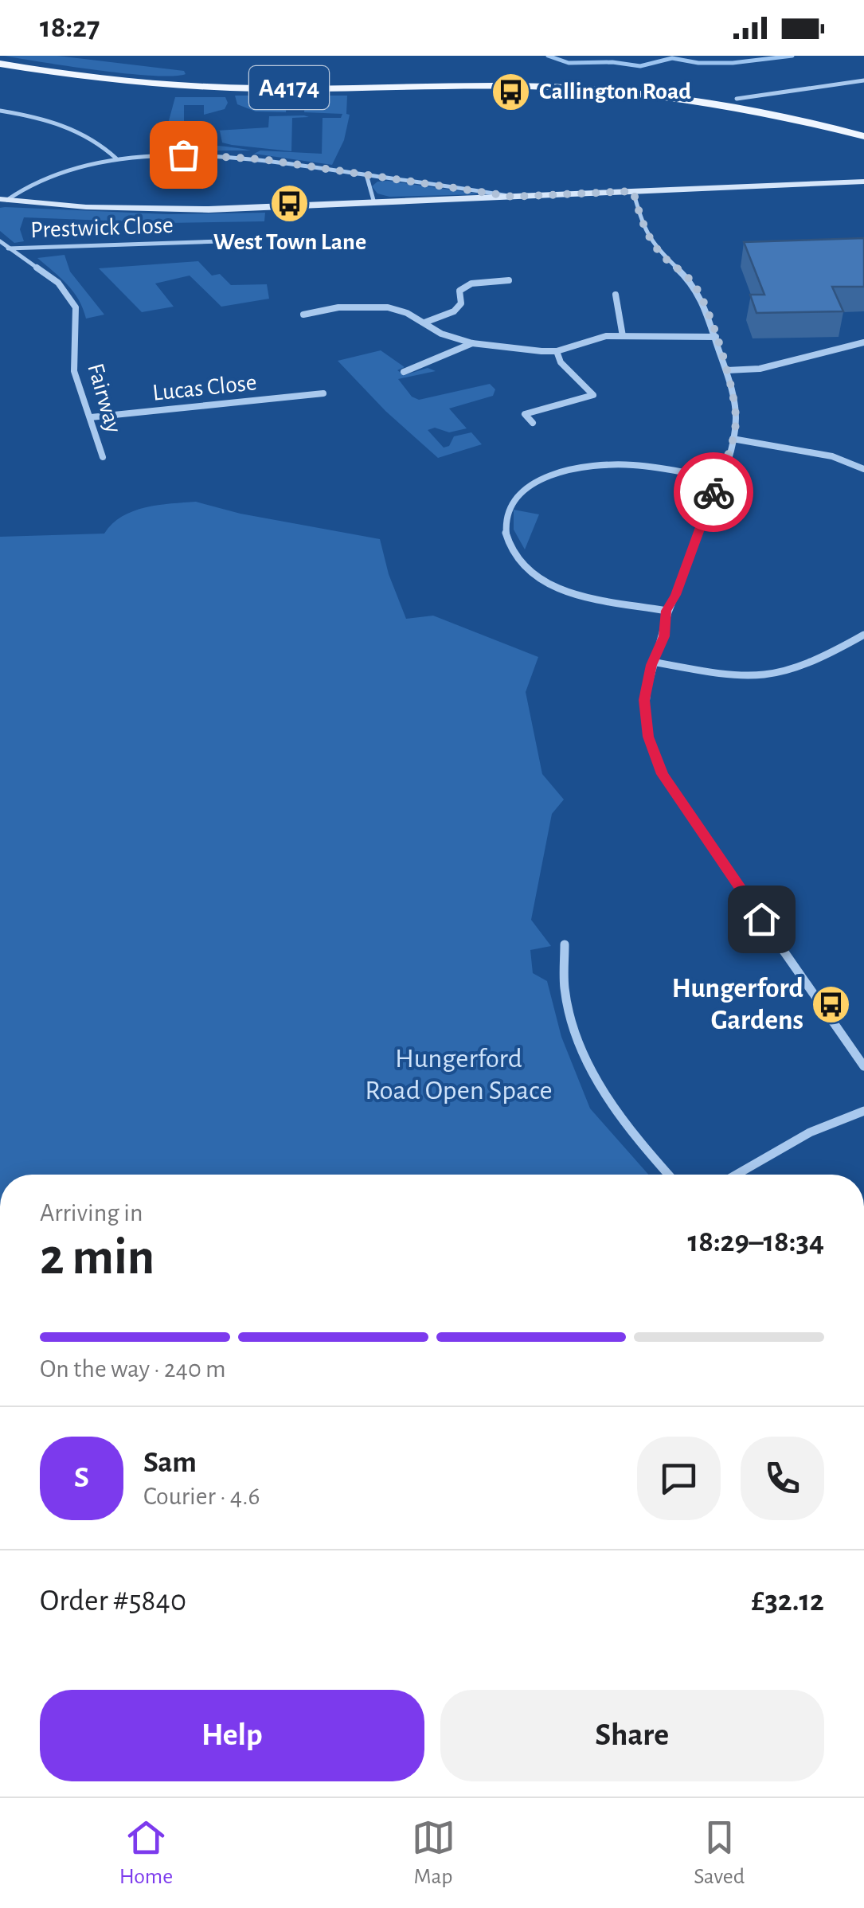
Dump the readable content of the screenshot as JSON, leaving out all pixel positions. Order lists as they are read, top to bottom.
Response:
{
  "streets": {
    "main road": ["A4174"],
    "street": ["Prestwick Close", "Lucas Close", "Fairway"]
  },
  "crossings": [
    ["Prestwick Close", "Fairway"],
    ["Lucas Close", "Fairway"]
  ],
  "parks": ["Hungerford Road Open Space"],
  "places": {
    "bus stop": ["Callington Road", "West Town Lane", "Hungerford Gardens"]
  },
  "page": {
    "status": "18:27",
    "heading": ["2 min", "Arriving in", "18:29–18:34"],
    "panel": [
      "Sam",
      "Courier · 4.6",
      "Order #5840",
      "£32.12"
    ],
    "bar": "On the way · 240 m",
    "round": "S",
    "buttons": ["Help", "Share"],
    "tabs": ["Home", "Map", "Saved"]
  }
}
